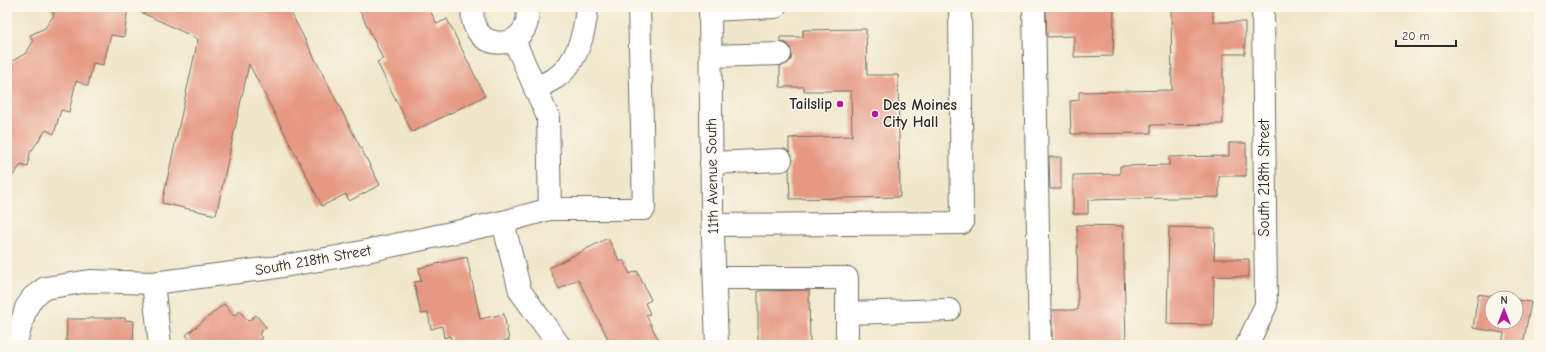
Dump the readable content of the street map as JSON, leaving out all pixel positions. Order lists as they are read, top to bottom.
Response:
{
  "streets": {
    "street": ["11th Avenue South", "South 218th Street"]
  },
  "places": ["Tailslip", "Des Moines City Hall"],
  "scale_bar": "20 m",
  "north": "top"
}
